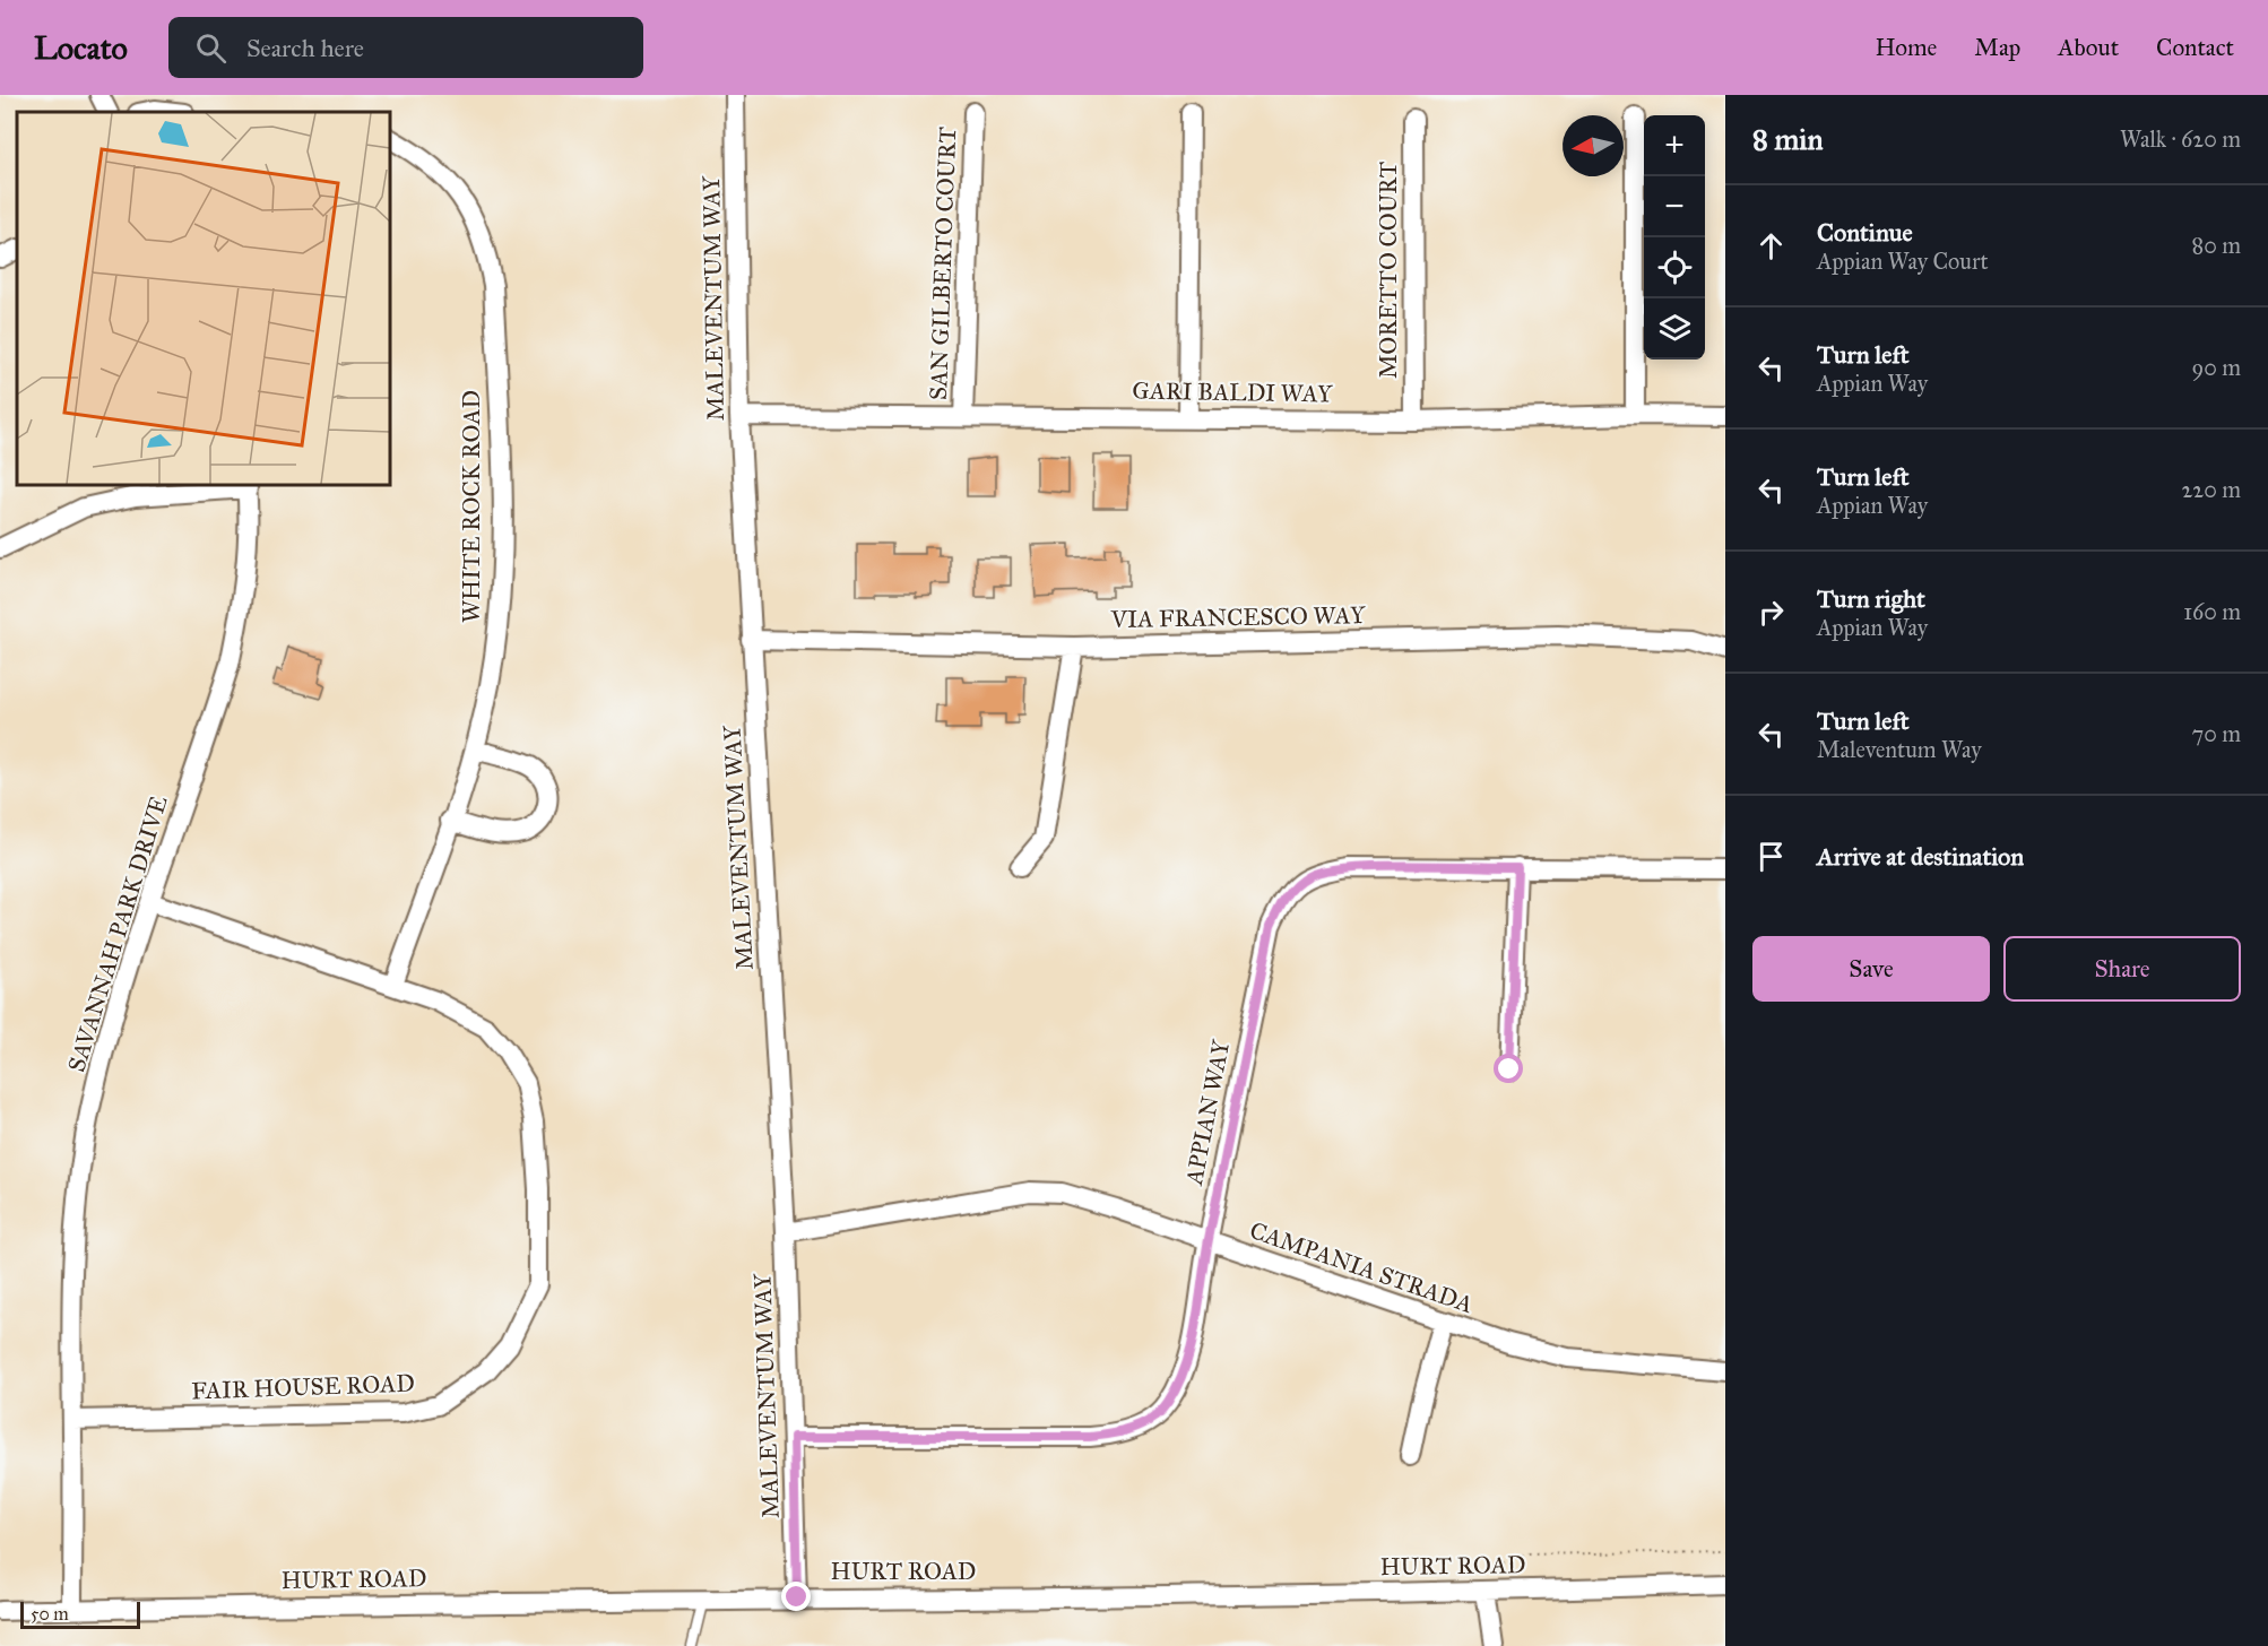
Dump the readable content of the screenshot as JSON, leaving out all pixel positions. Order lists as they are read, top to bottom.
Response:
{
  "streets": {
    "street": [
      "SAN GILBERTO COURT",
      "MORETTO COURT",
      "MALEVENTUM WAY",
      "GARI BALDI WAY",
      "WHITE ROCK ROAD",
      "VIA FRANCESCO WAY",
      "SAVANNAH PARK DRIVE",
      "APPIAN WAY",
      "CAMPANIA STRADA",
      "FAIR HOUSE ROAD",
      "HURT ROAD"
    ]
  },
  "crossings": [
    ["SAN GILBERTO COURT", "GARI BALDI WAY"],
    ["MORETTO COURT", "GARI BALDI WAY"],
    ["MALEVENTUM WAY", "GARI BALDI WAY"],
    ["MALEVENTUM WAY", "VIA FRANCESCO WAY"],
    ["MALEVENTUM WAY", "APPIAN WAY"],
    ["MALEVENTUM WAY", "CAMPANIA STRADA"],
    ["MALEVENTUM WAY", "HURT ROAD"],
    ["WHITE ROCK ROAD", "FAIR HOUSE ROAD"],
    ["SAVANNAH PARK DRIVE", "FAIR HOUSE ROAD"],
    ["SAVANNAH PARK DRIVE", "HURT ROAD"],
    ["APPIAN WAY", "CAMPANIA STRADA"]
  ],
  "scale_bar": "50 m",
  "north": "left",
  "page": {
    "header": "Locato",
    "search": "Search here",
    "nav": [
      "Home",
      "Map",
      "About",
      "Contact"
    ],
    "heading": ["8 min", "Walk · 620 m"],
    "map_buttons": ["+", "−"],
    "list": [
      ["Continue", "Appian Way Court", "80 m"],
      ["Turn left", "Appian Way", "90 m"],
      ["Turn left", "Appian Way", "220 m"],
      ["Turn right", "Appian Way", "160 m"],
      ["Turn left", "Maleventum Way", "70 m"],
      "Arrive at destination"
    ],
    "buttons": ["Save", "Share"],
    "scale": "50 m"
  }
}
